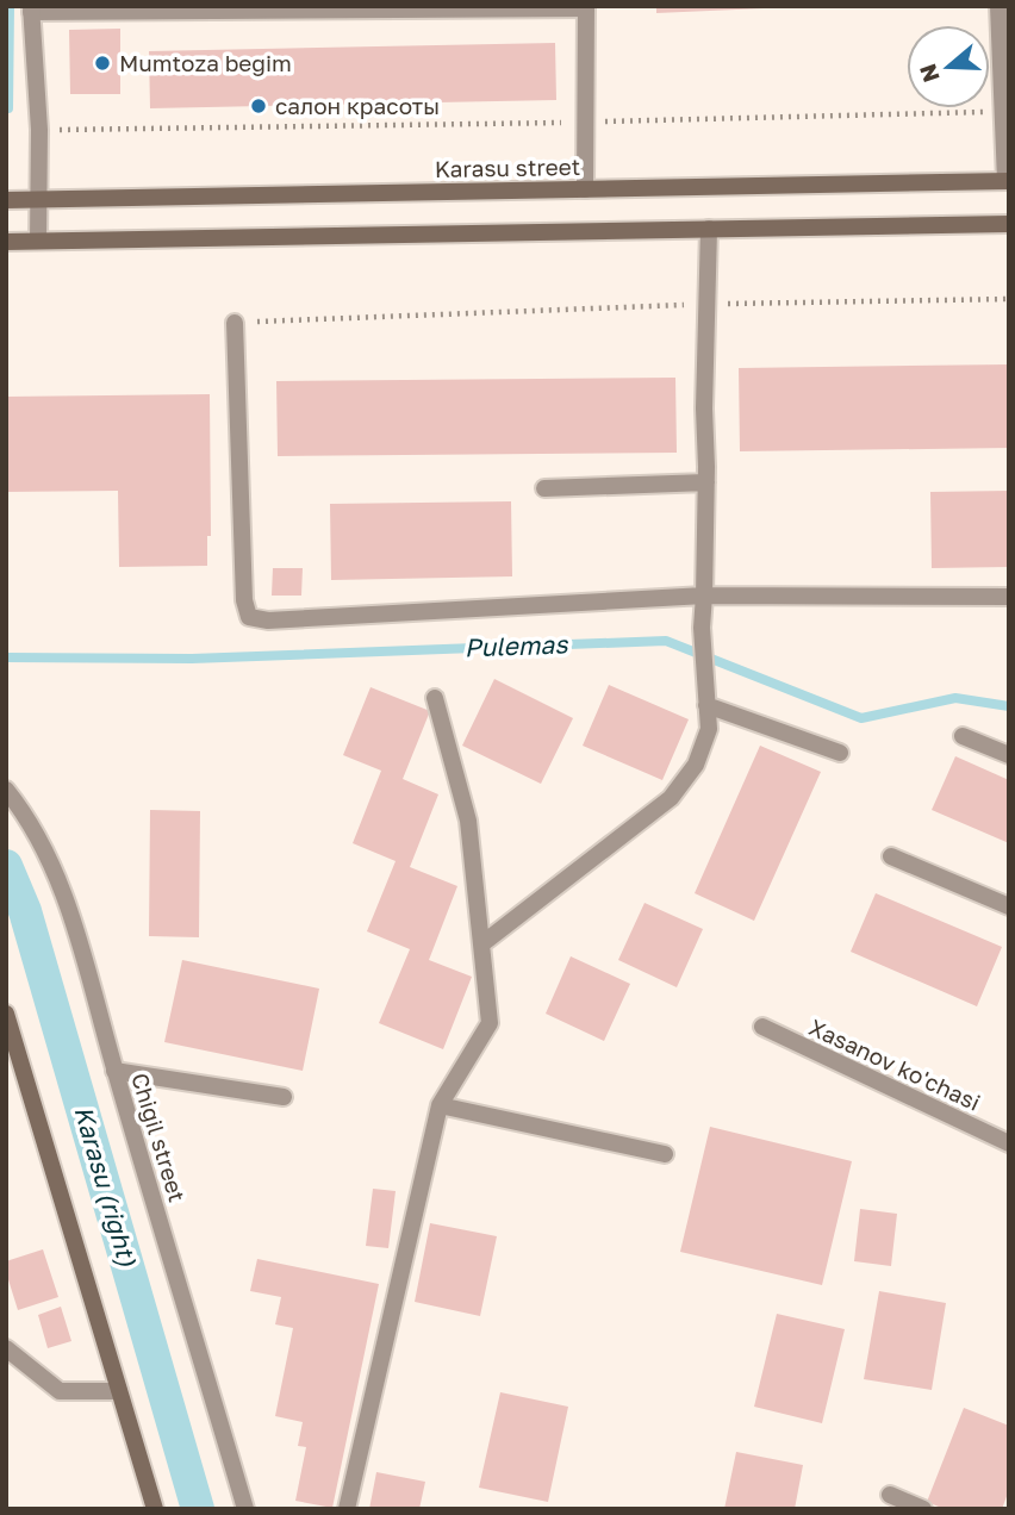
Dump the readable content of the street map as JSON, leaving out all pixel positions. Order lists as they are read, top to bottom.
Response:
{
  "streets": {
    "main road": ["Karasu street"],
    "street": ["Xasanov ko'chasi", "Chigil street"]
  },
  "water": ["Pulemas", "Karasu (right)"],
  "places": ["Mumtoza begim", "салон красоты"],
  "north": "left"
}
